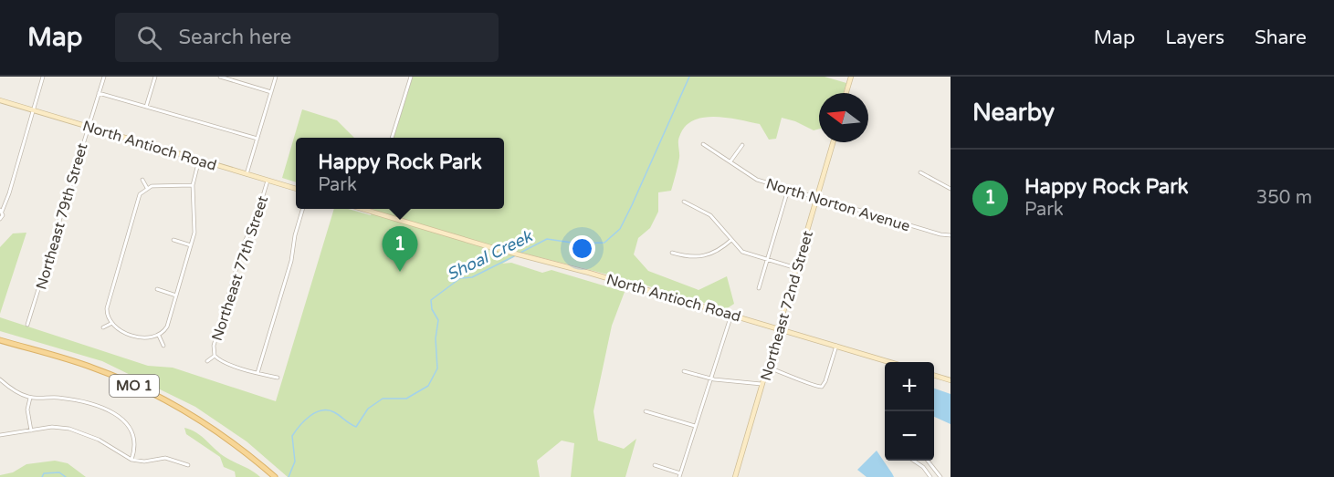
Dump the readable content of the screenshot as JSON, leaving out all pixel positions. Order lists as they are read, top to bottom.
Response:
{
  "streets": {
    "main road": ["MO 1"],
    "street": [
      "North Antioch Road",
      "North Norton Avenue",
      "Northeast 79th Street",
      "Northeast 77th Street",
      "Northeast 72nd Street"
    ]
  },
  "crossings": [
    ["North Antioch Road", "Northeast 79th Street"],
    ["North Antioch Road", "Northeast 77th Street"],
    ["North Antioch Road", "Northeast 72nd Street"],
    ["North Norton Avenue", "Northeast 72nd Street"]
  ],
  "water": ["Shoal Creek"],
  "north": "left",
  "page": {
    "header": "Map",
    "search": "Search here",
    "nav": ["Map", "Layers", "Share"],
    "heading": "Nearby",
    "popup": ["Happy Rock Park", "Park"],
    "list": [
      {
        "mark": "1",
        "name": "Happy Rock Park",
        "note": "Park",
        "value": "350 m"
      }
    ],
    "pins": "1",
    "map_buttons": ["+", "−"]
  }
}
